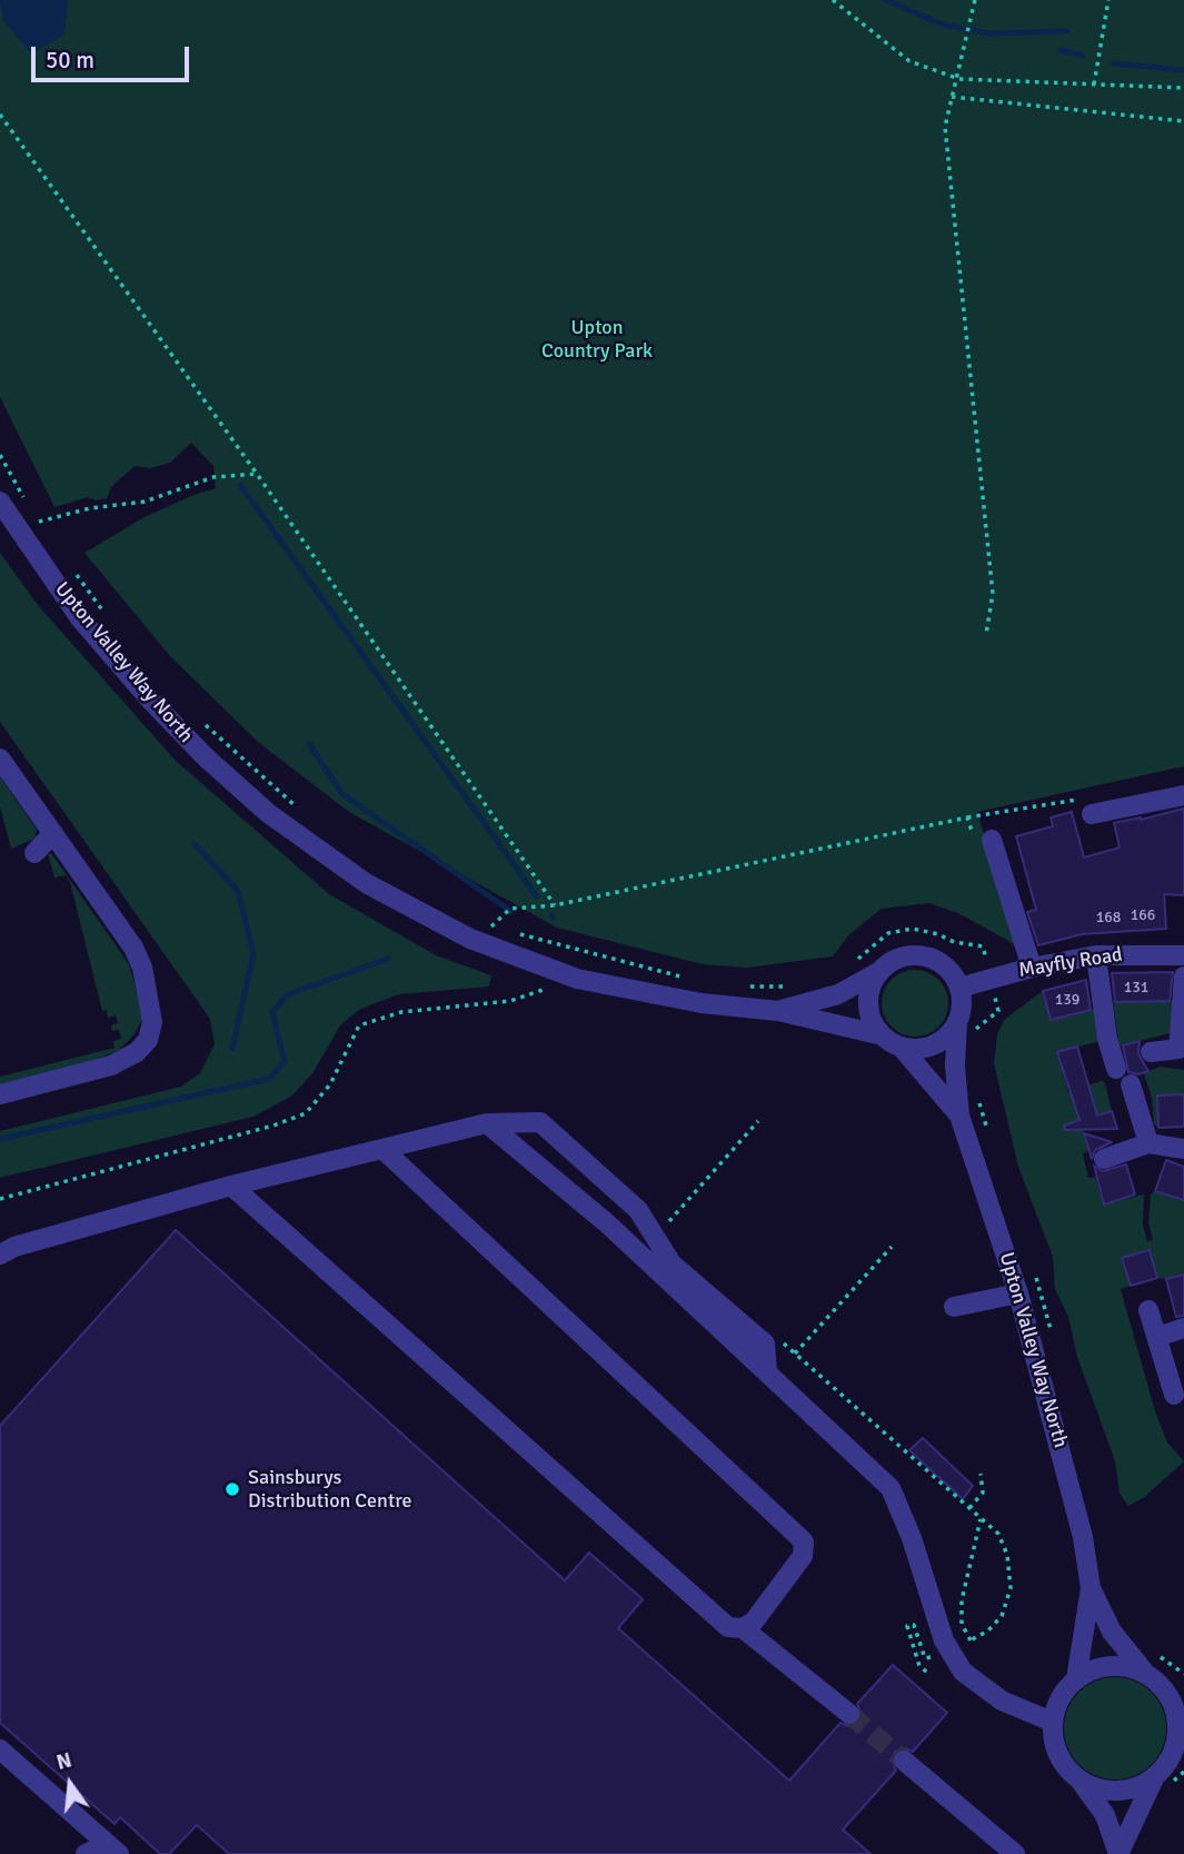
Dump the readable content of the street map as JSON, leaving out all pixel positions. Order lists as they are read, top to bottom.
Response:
{
  "streets": {
    "street": ["Upton Valley Way North", "Mayfly Road"]
  },
  "crossings": [
    ["Upton Valley Way North", "Mayfly Road"]
  ],
  "parks": ["Upton Country Park"],
  "places": ["Sainsburys Distribution Centre"],
  "house_numbers": [
    "166",
    "168",
    "131",
    "139"
  ],
  "scale_bar": "50 m",
  "north": "top"
}
